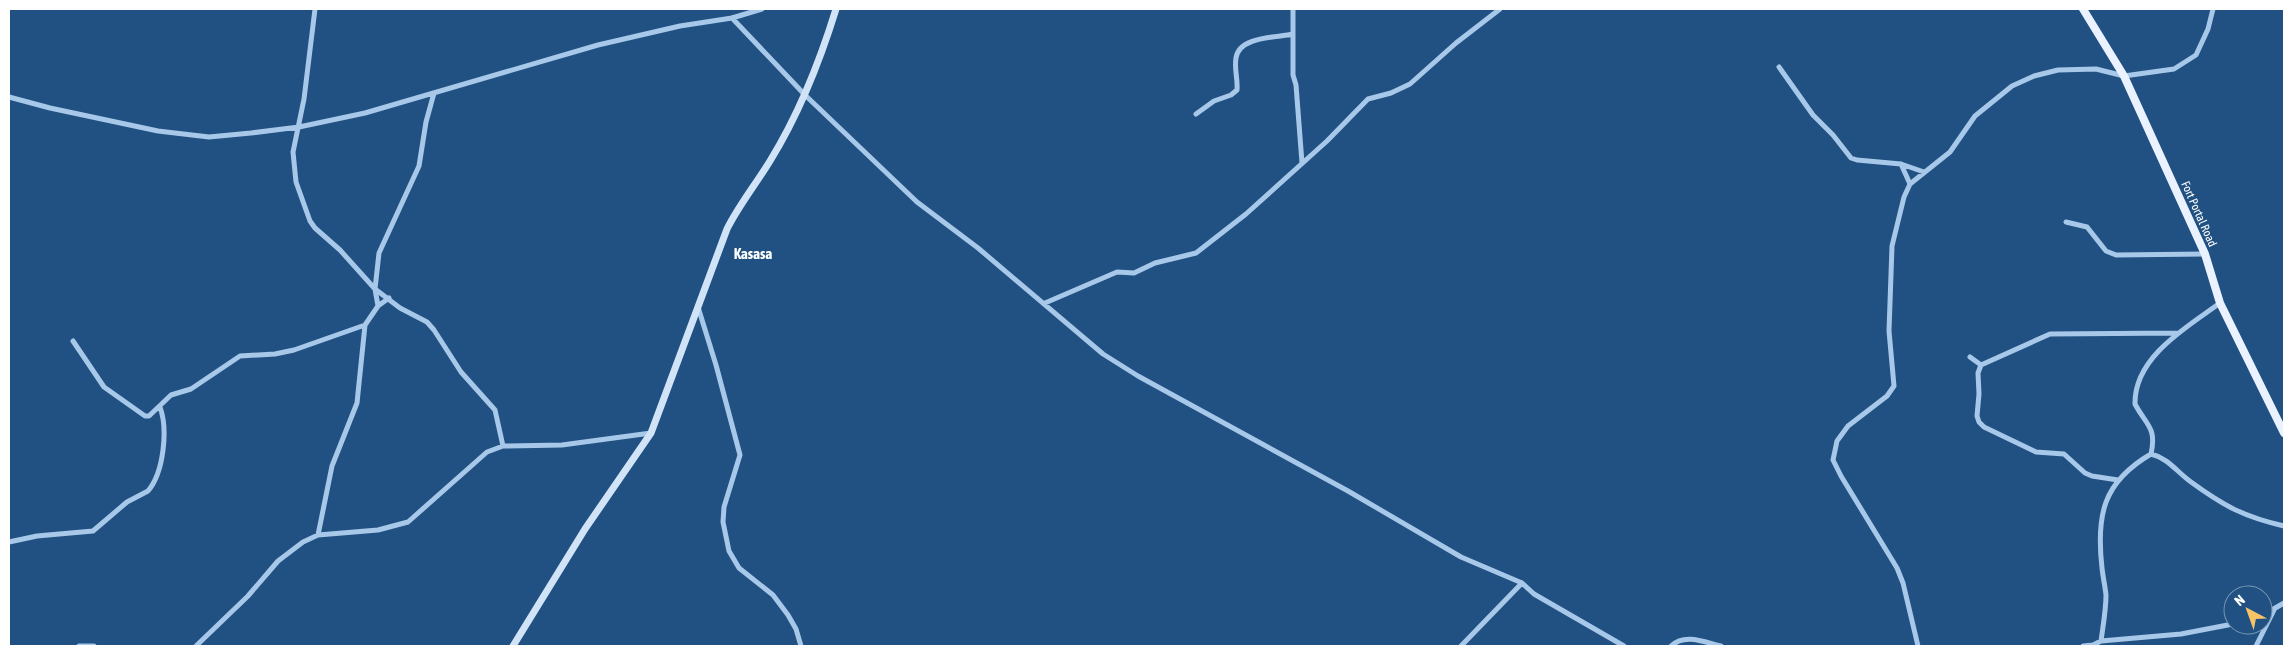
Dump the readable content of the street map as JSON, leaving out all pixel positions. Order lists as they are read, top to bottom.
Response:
{
  "streets": {
    "main road": ["Fort Portal Road"]
  },
  "districts": ["Kasasa"],
  "north": "top left"
}
